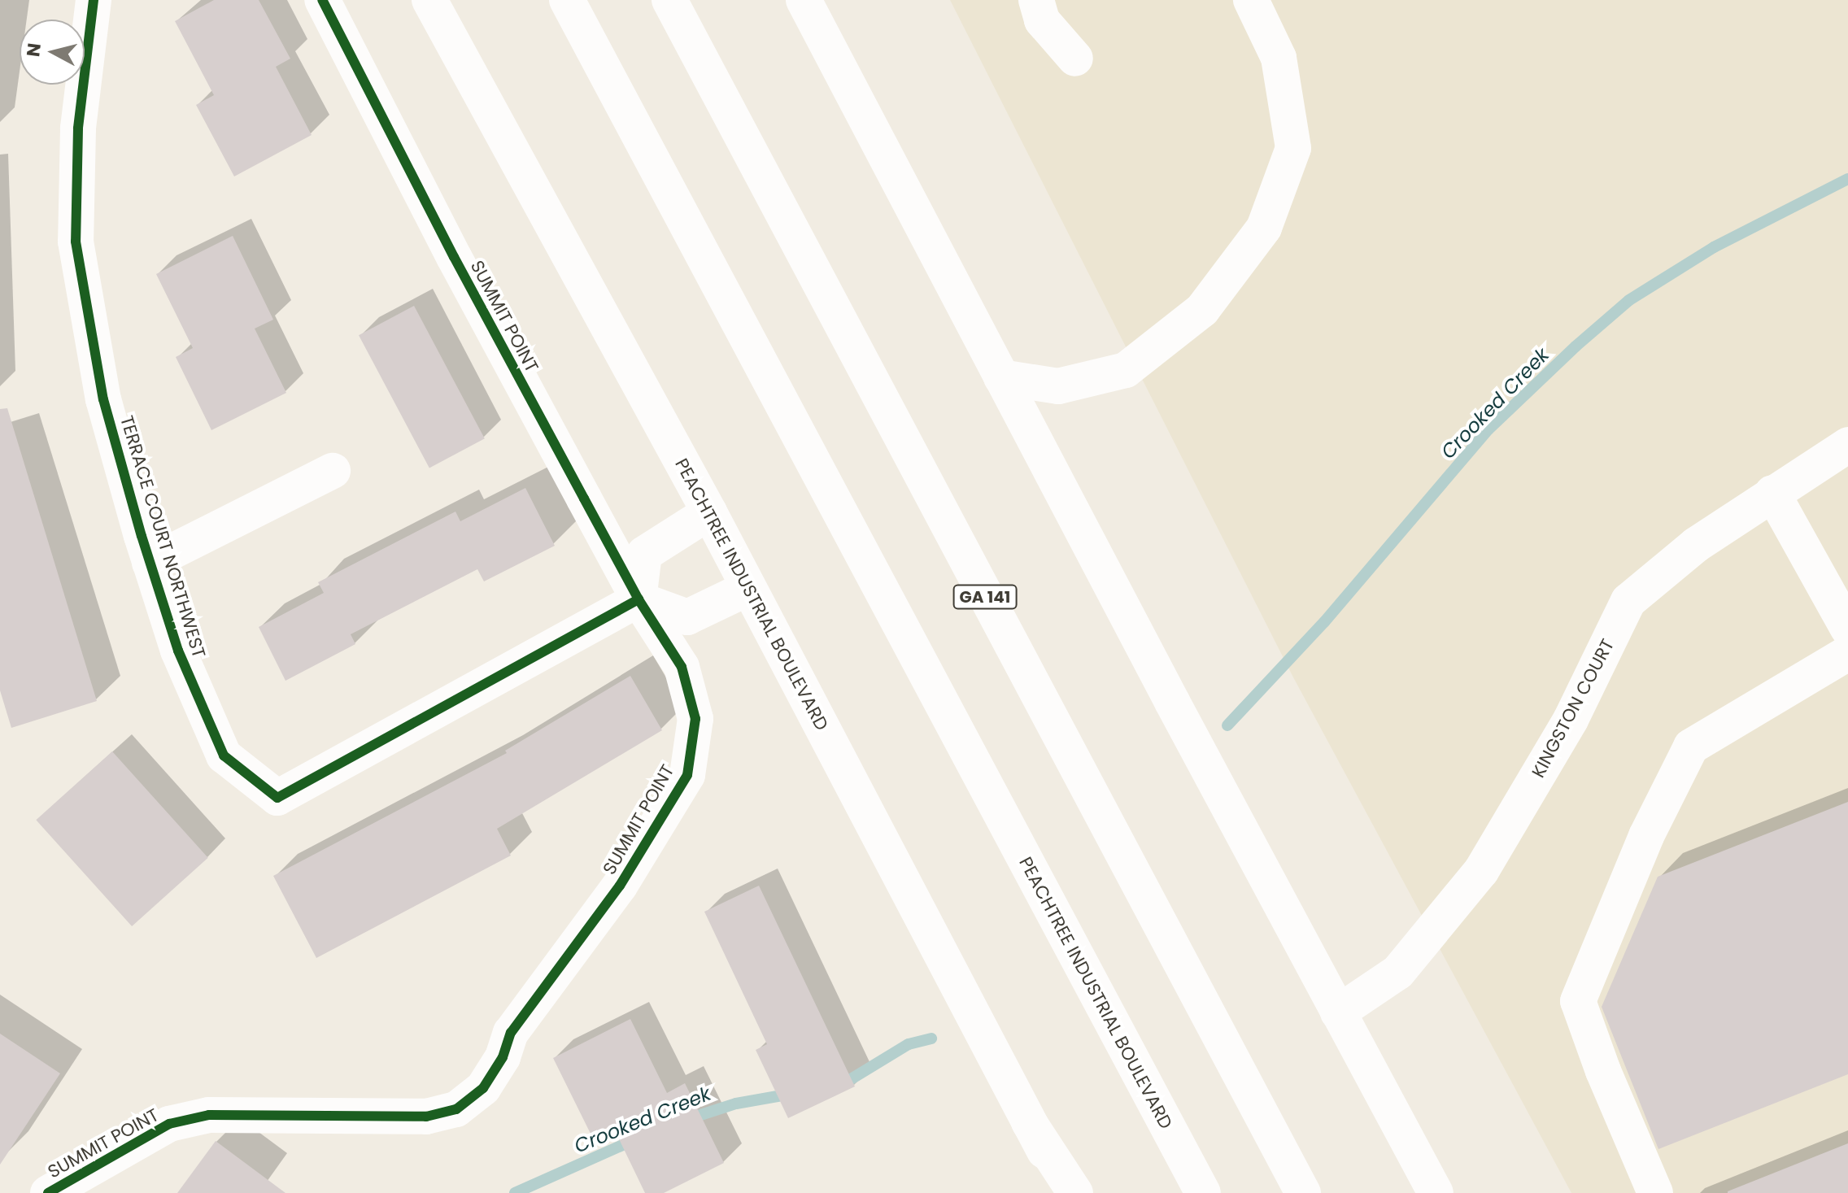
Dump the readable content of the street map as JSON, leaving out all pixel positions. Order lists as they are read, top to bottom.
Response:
{
  "streets": {
    "main road": [
      "SUMMIT POINT",
      "TERRACE COURT NORTHWEST",
      "PEACHTREE INDUSTRIAL BOULEVARD",
      "GA 141",
      "KINGSTON COURT"
    ]
  },
  "crossings": [
    ["SUMMIT POINT", "TERRACE COURT NORTHWEST"]
  ],
  "water": ["Crooked Creek"],
  "north": "left"
}
